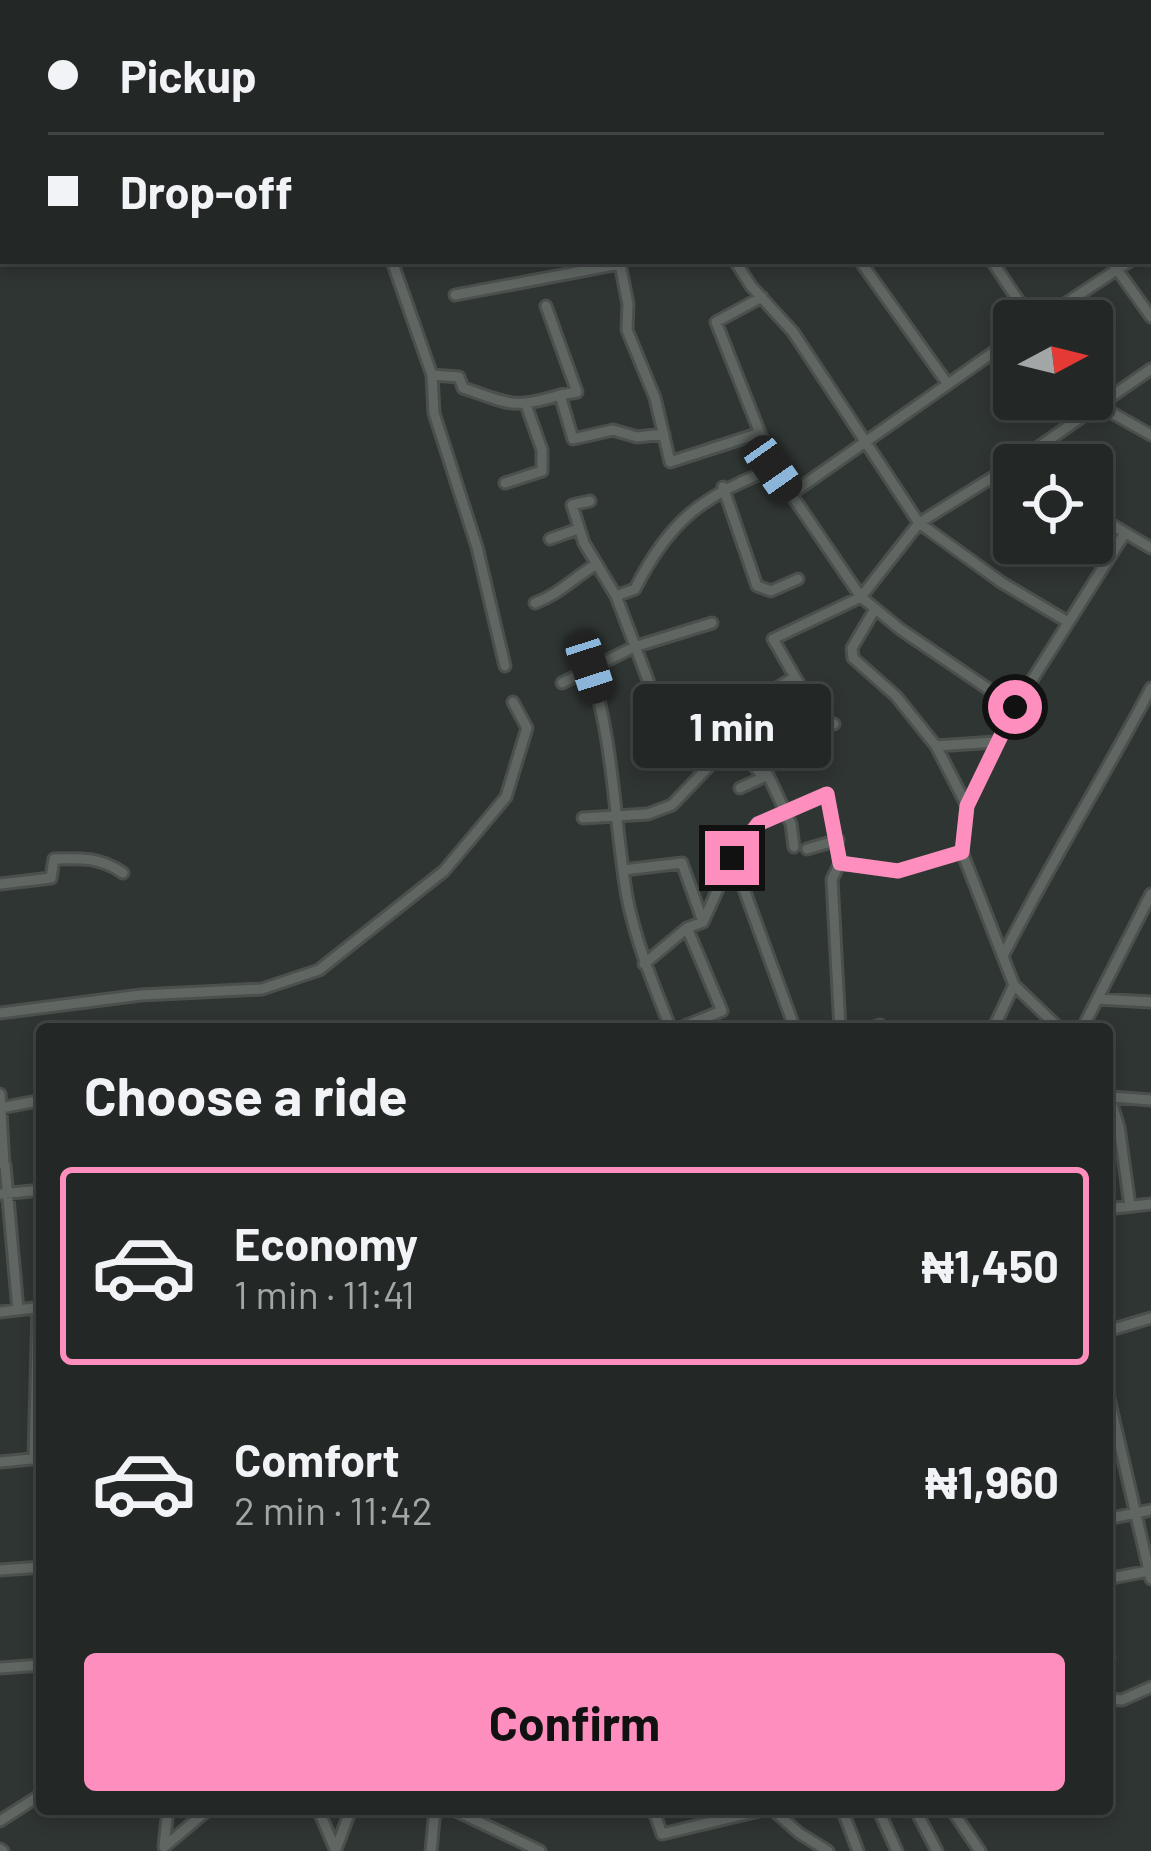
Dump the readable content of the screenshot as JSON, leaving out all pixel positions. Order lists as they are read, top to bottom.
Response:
{
  "north": "right",
  "page": {
    "banner": ["Pickup", "Drop-off"],
    "bubble": "1 min",
    "heading": "Choose a ride",
    "list": [
      {
        "name": "Economy",
        "note": "1 min · 11:41",
        "value": "₦1,450"
      },
      {
        "name": "Comfort",
        "note": "2 min · 11:42",
        "value": "₦1,960"
      }
    ],
    "buttons": "Confirm"
  }
}
